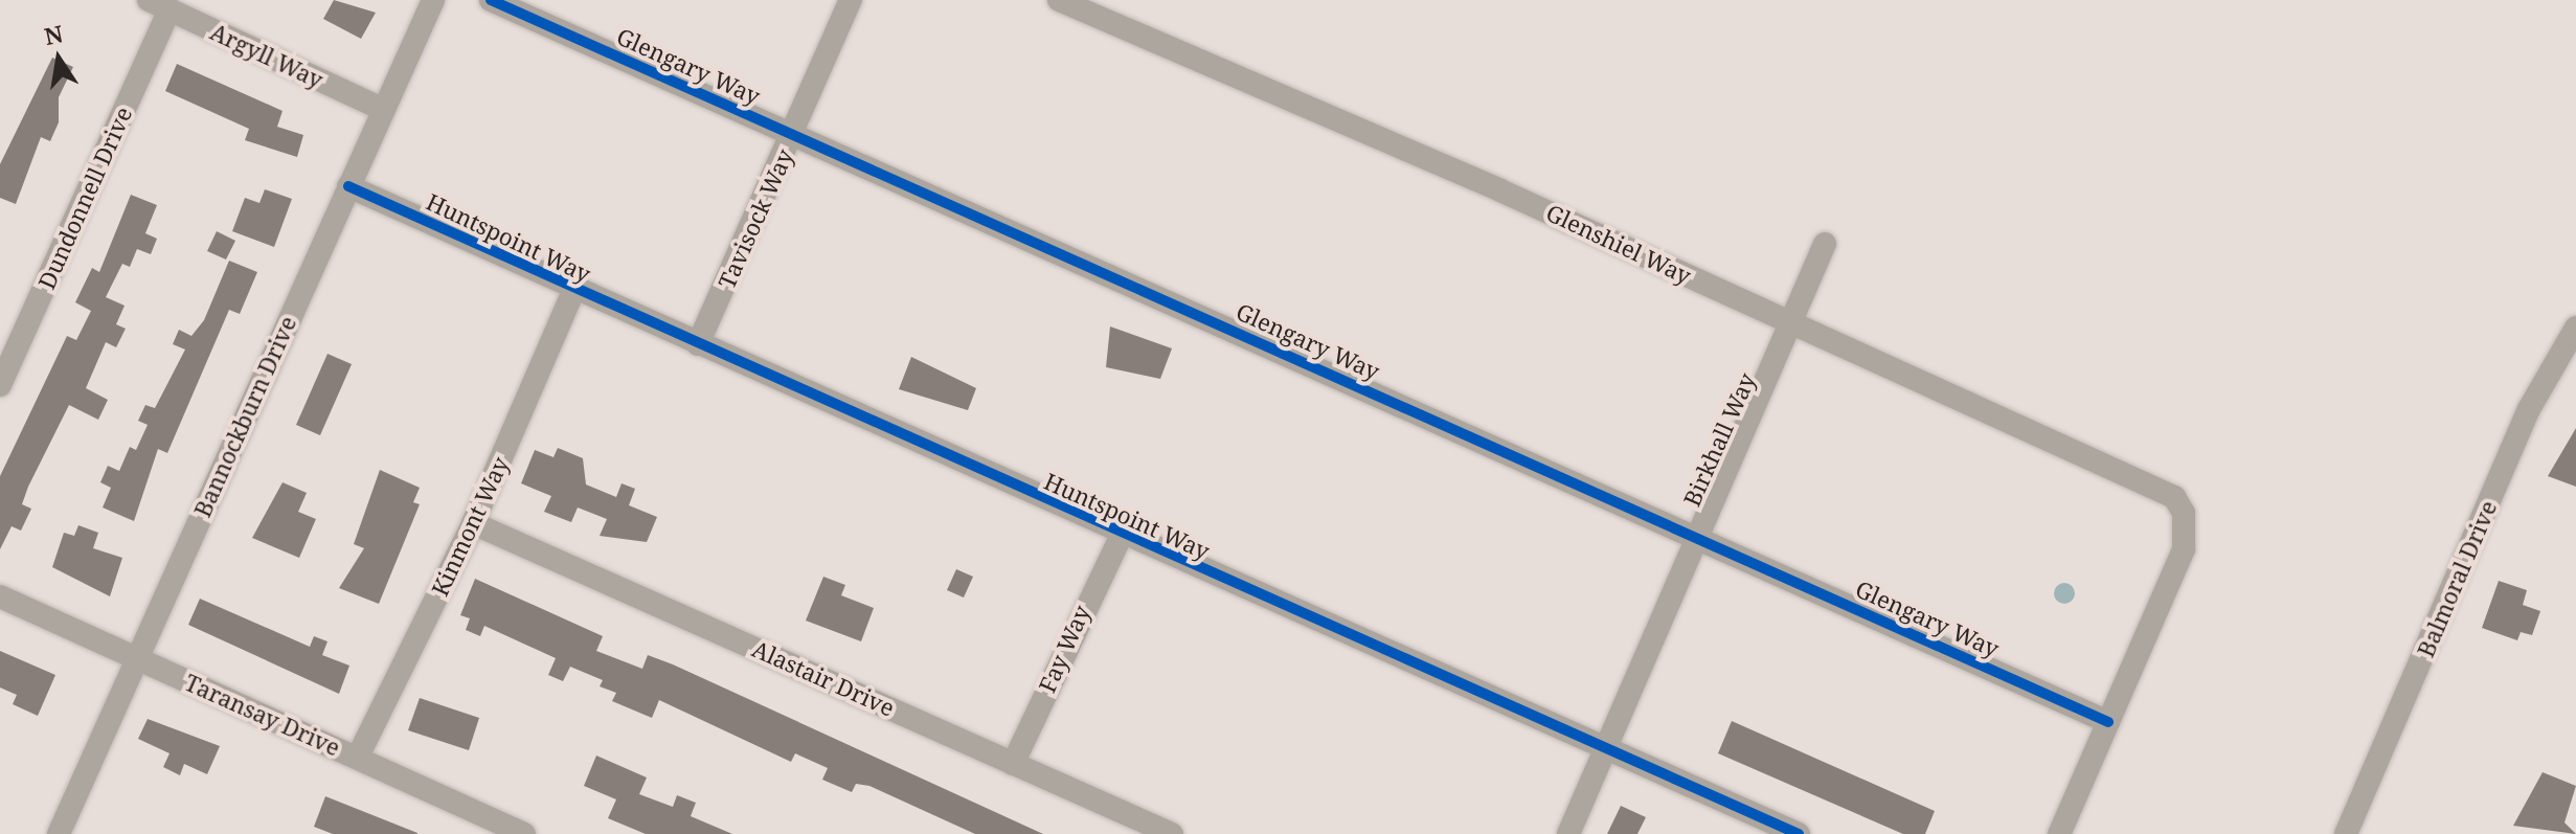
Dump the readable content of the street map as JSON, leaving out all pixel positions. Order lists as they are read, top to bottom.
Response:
{
  "streets": {
    "street": [
      "Argyll Way",
      "Glengary Way",
      "Dundonnell Drive",
      "Tavisock Way",
      "Huntspoint Way",
      "Glenshiel Way",
      "Bannockburn Drive",
      "Birkhall Way",
      "Kinmont Way",
      "Balmoral Drive",
      "Fay Way",
      "Alastair Drive",
      "Taransay Drive"
    ]
  },
  "crossings": [
    ["Argyll Way", "Dundonnell Drive"],
    ["Argyll Way", "Bannockburn Drive"],
    ["Glengary Way", "Tavisock Way"],
    ["Glengary Way", "Glenshiel Way"],
    ["Glengary Way", "Birkhall Way"],
    ["Tavisock Way", "Huntspoint Way"],
    ["Huntspoint Way", "Bannockburn Drive"],
    ["Huntspoint Way", "Birkhall Way"],
    ["Huntspoint Way", "Kinmont Way"],
    ["Huntspoint Way", "Fay Way"],
    ["Glenshiel Way", "Birkhall Way"],
    ["Bannockburn Drive", "Taransay Drive"],
    ["Kinmont Way", "Alastair Drive"],
    ["Kinmont Way", "Taransay Drive"],
    ["Fay Way", "Alastair Drive"]
  ],
  "north": "top"
}
